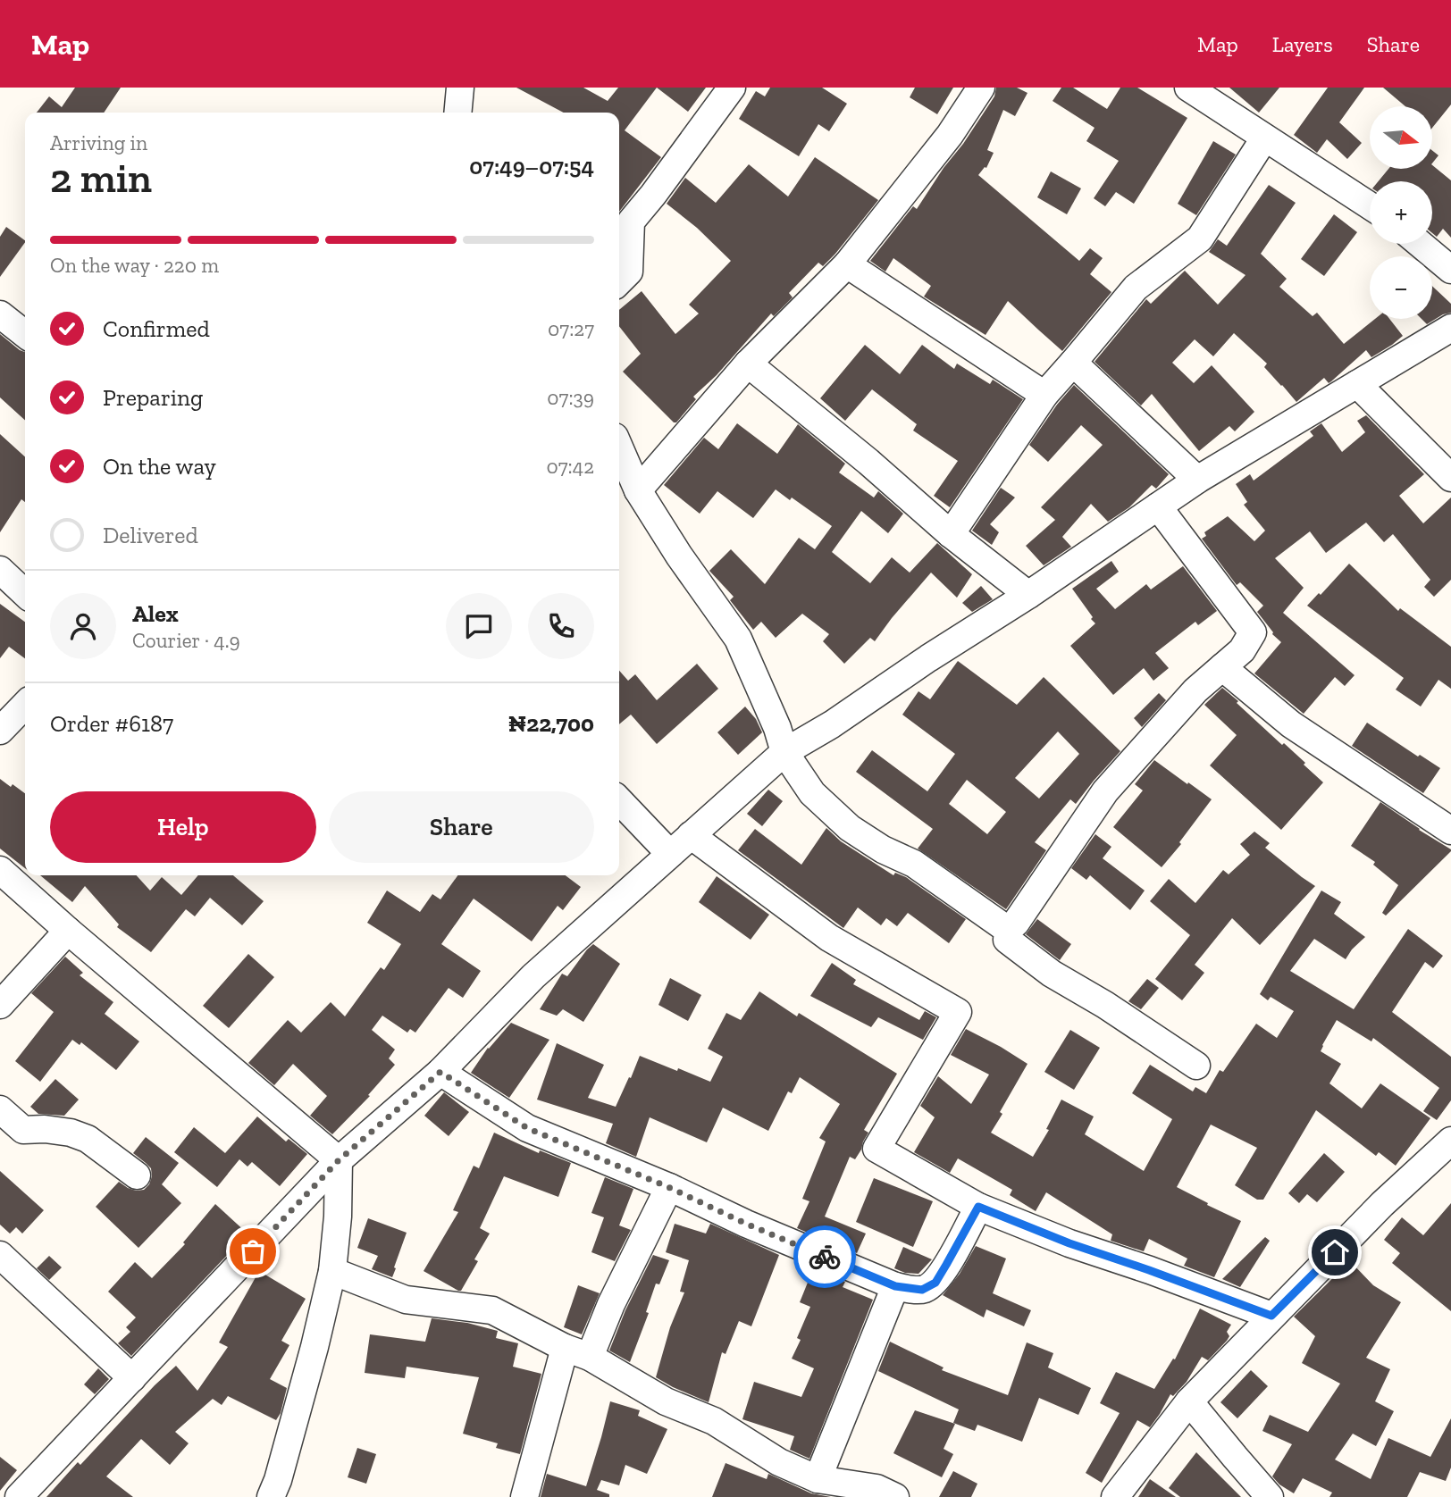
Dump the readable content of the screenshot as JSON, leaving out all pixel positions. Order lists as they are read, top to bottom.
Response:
{
  "north": "right",
  "page": {
    "header": "Map",
    "nav": ["Map", "Layers", "Share"],
    "map_buttons": ["+", "−"],
    "heading": ["2 min", "Arriving in", "07:49–07:54"],
    "panel": [
      "Alex",
      "Courier · 4.9",
      "Order #6187",
      "₦22,700"
    ],
    "bar": "On the way · 220 m",
    "list": [
      ["Confirmed", "07:27"],
      ["Preparing", "07:39"],
      ["On the way", "07:42"],
      "Delivered"
    ],
    "buttons": ["Help", "Share"]
  }
}
